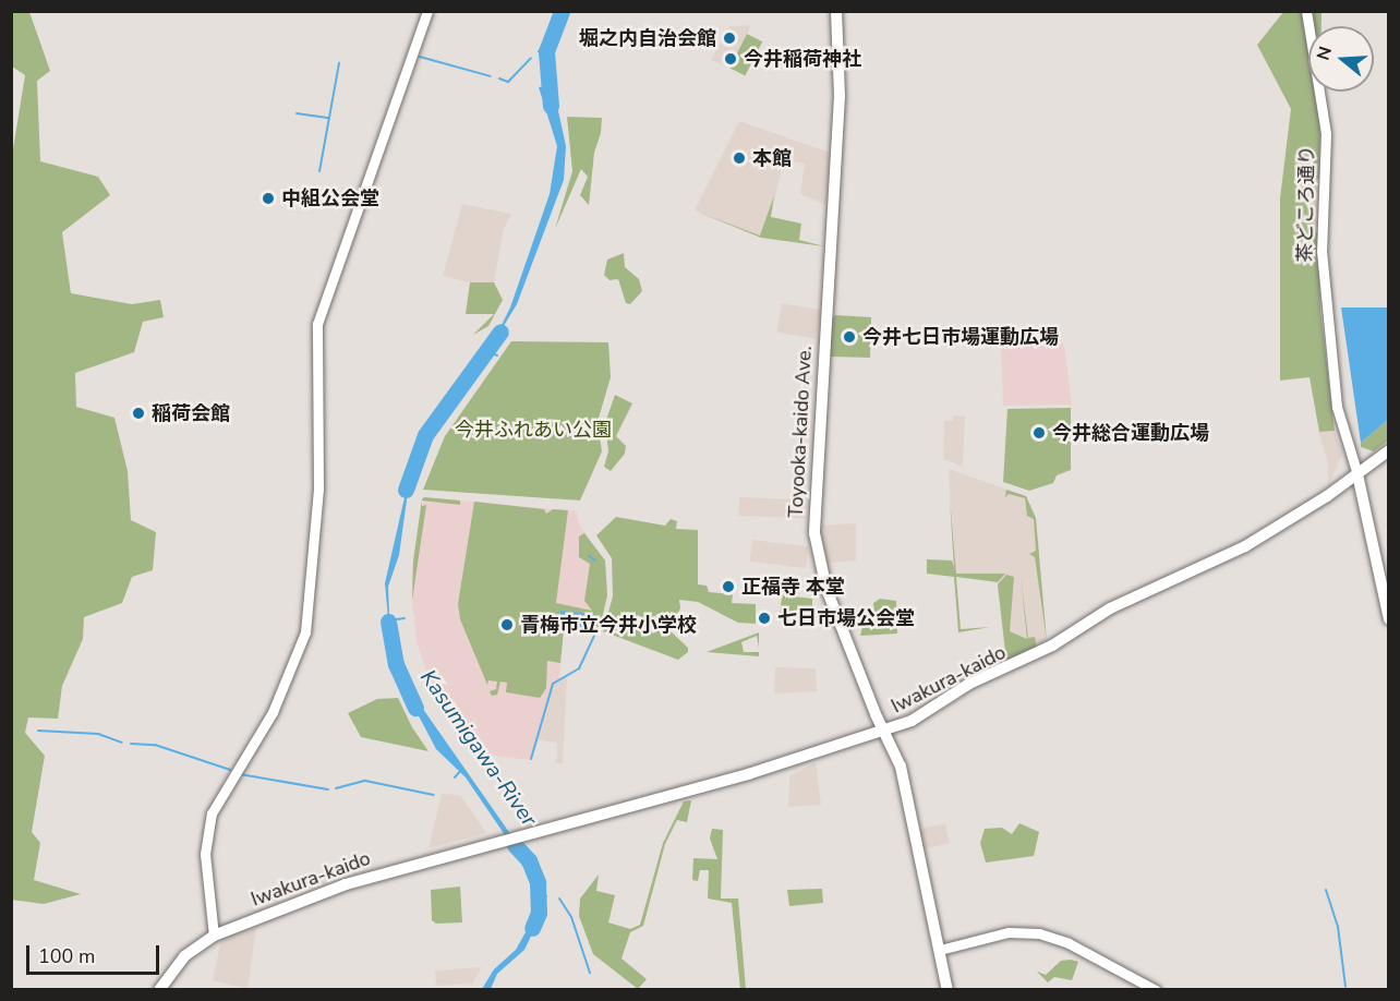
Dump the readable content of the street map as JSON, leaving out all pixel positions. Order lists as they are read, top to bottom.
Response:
{
  "streets": {
    "main road": ["Toyooka-kaido Ave.", "Iwakura-kaido"],
    "street": ["茶どころ通り"]
  },
  "crossings": [
    ["茶どころ通り", "Iwakura-kaido"],
    ["Toyooka-kaido Ave.", "Iwakura-kaido"]
  ],
  "water": ["Kasumigawa-River"],
  "parks": ["今井ふれあい公園"],
  "places": [
    "堀之内自治会館",
    "今井稲荷神社",
    "本館",
    "中組公会堂",
    "今井七日市場運動広場",
    "稲荷会館",
    "今井総合運動広場",
    "正福寺 本堂",
    "七日市場公会堂",
    "青梅市立今井小学校"
  ],
  "scale_bar": "100 m",
  "north": "left"
}
